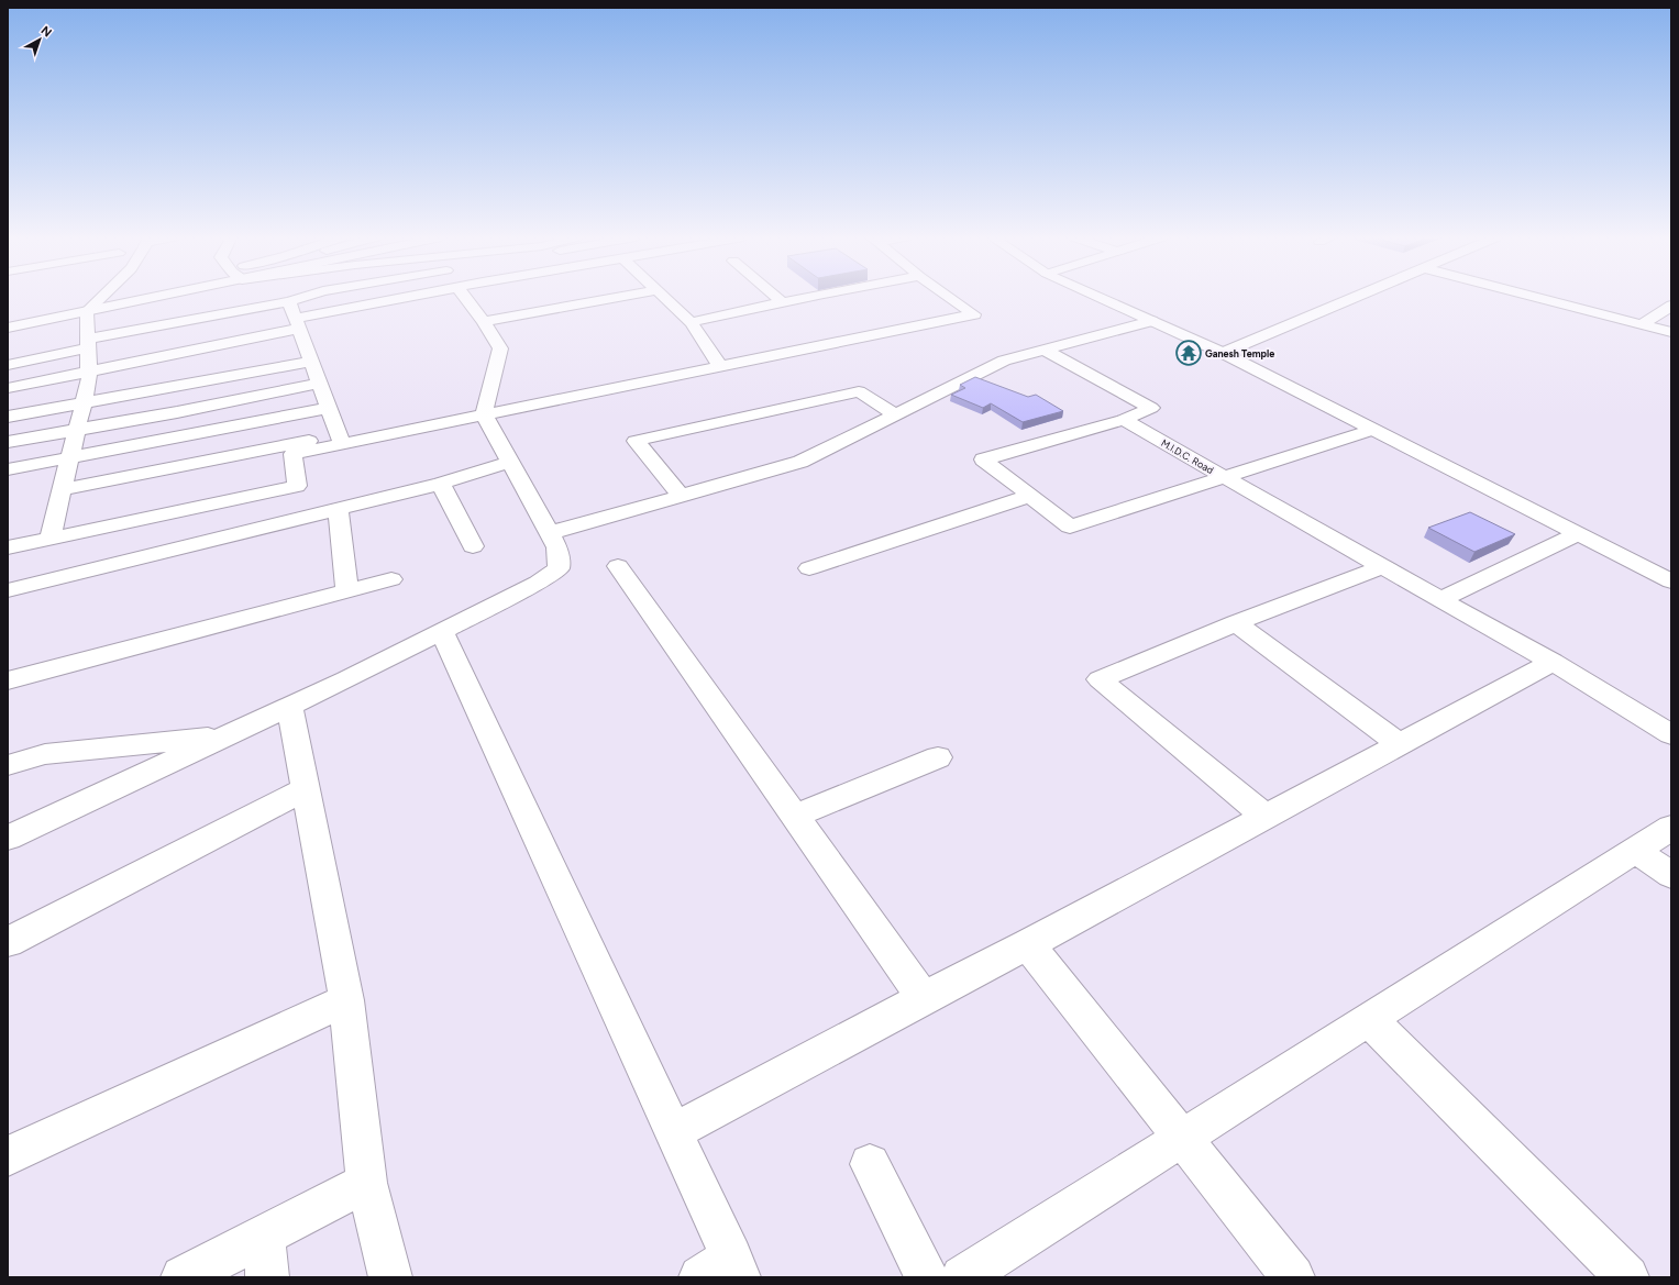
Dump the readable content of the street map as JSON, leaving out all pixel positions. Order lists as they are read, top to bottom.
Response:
{
  "streets": {
    "street": ["M.I.D.C. Road"]
  },
  "places": {
    "temple": ["Ganesh Temple"]
  },
  "north": "top right"
}
